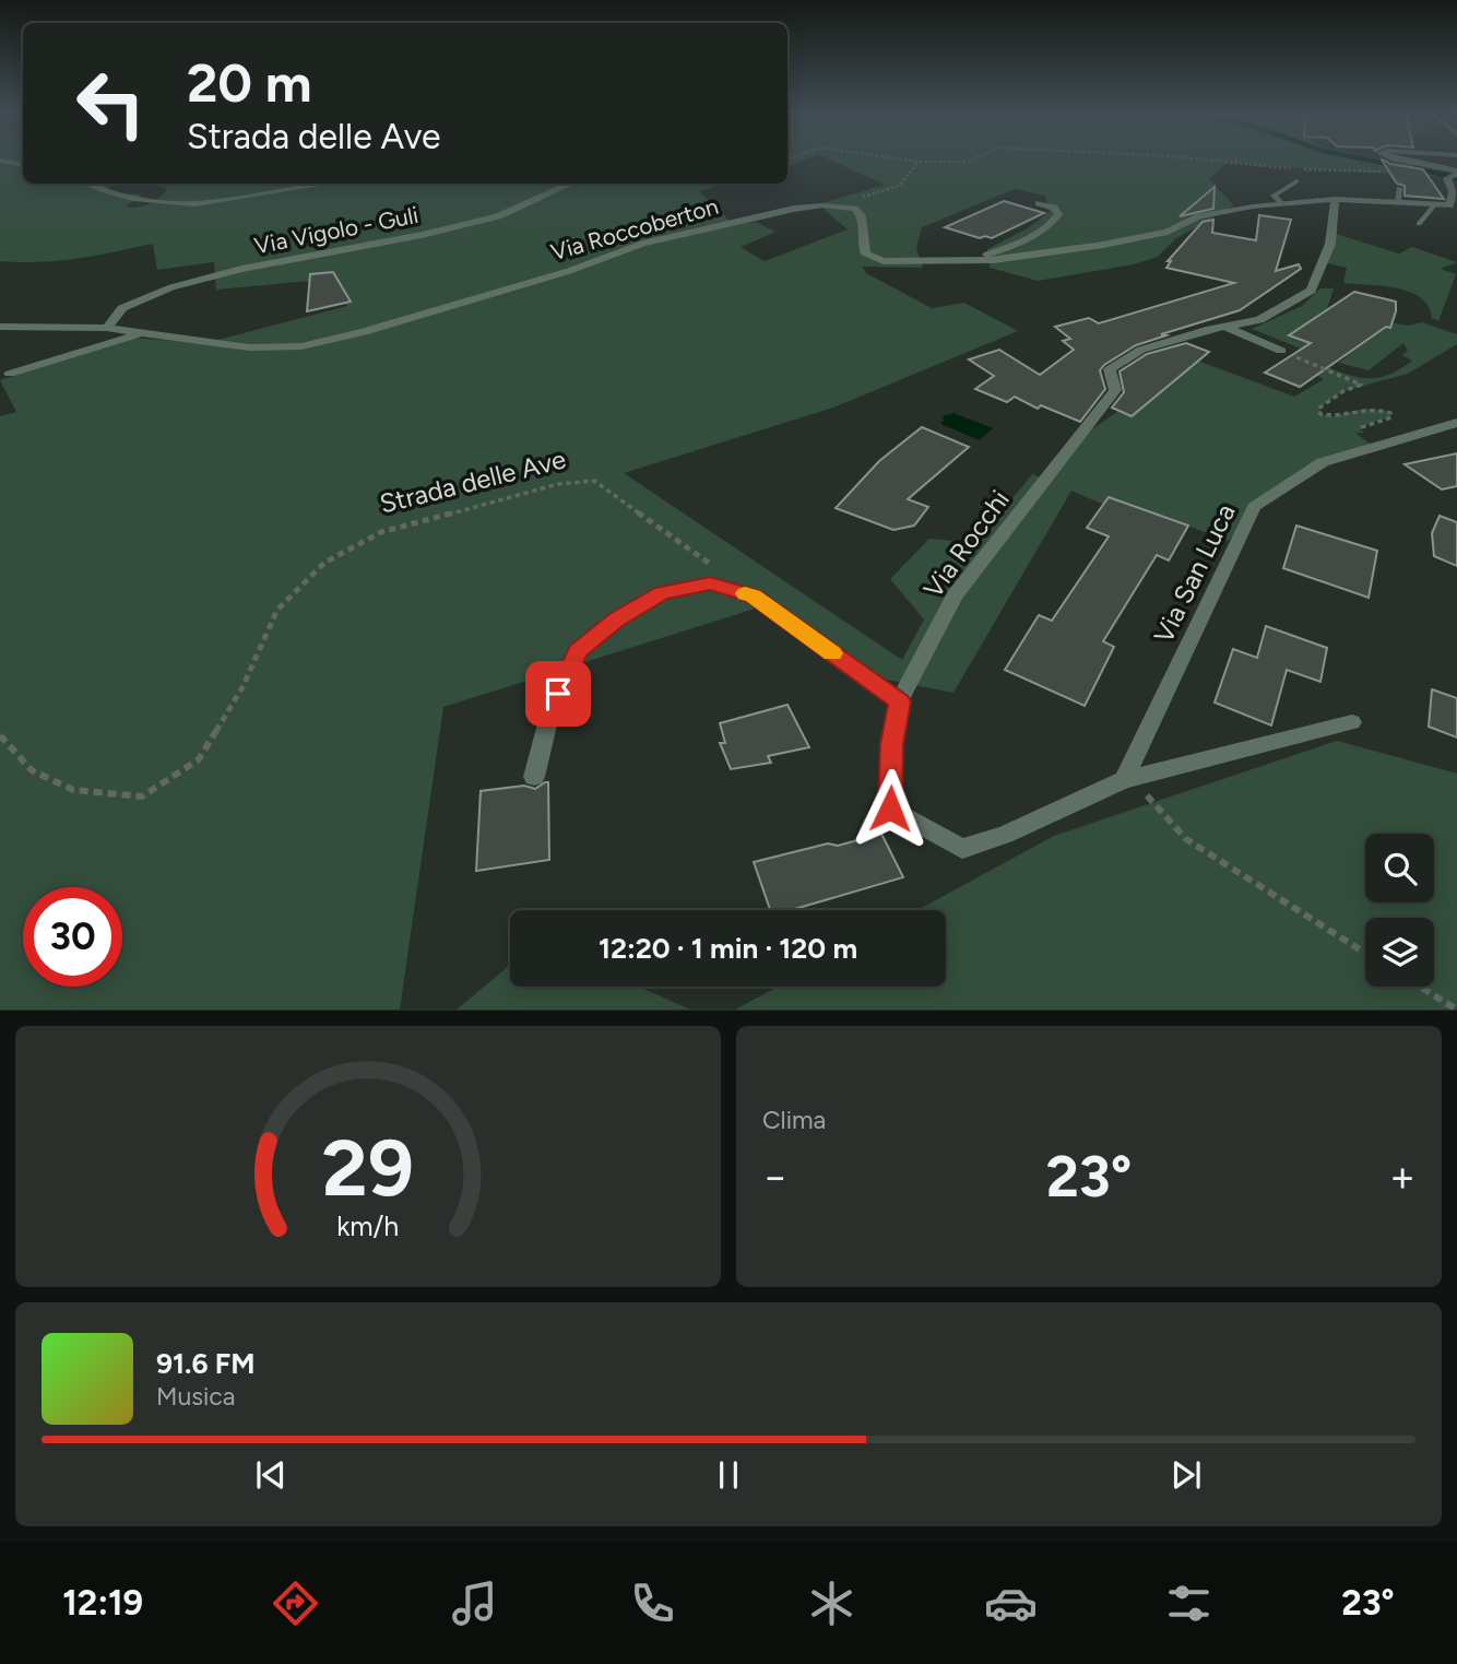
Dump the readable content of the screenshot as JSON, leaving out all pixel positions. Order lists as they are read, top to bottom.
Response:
{
  "streets": {
    "street": [
      "Via Roccoberton",
      "Via Vigolo - Guli",
      "Via Rocchi",
      "Via San Luca"
    ],
    "path": ["Strada delle Ave"]
  },
  "crossings": [
    ["Via Roccoberton", "Via Vigolo - Guli"],
    ["Via Rocchi", "Via San Luca"]
  ],
  "page": {
    "turn": ["20 m", "Strada delle Ave"],
    "limit": "30",
    "trip": "12:20 · 1 min · 120 m",
    "tile": "Clima",
    "heat": ["−", "23°", "+"],
    "song": ["91.6 FM", "Musica"],
    "tabs": ["12:19", "23°"],
    "gauge": ["29", "km/h"]
  }
}
